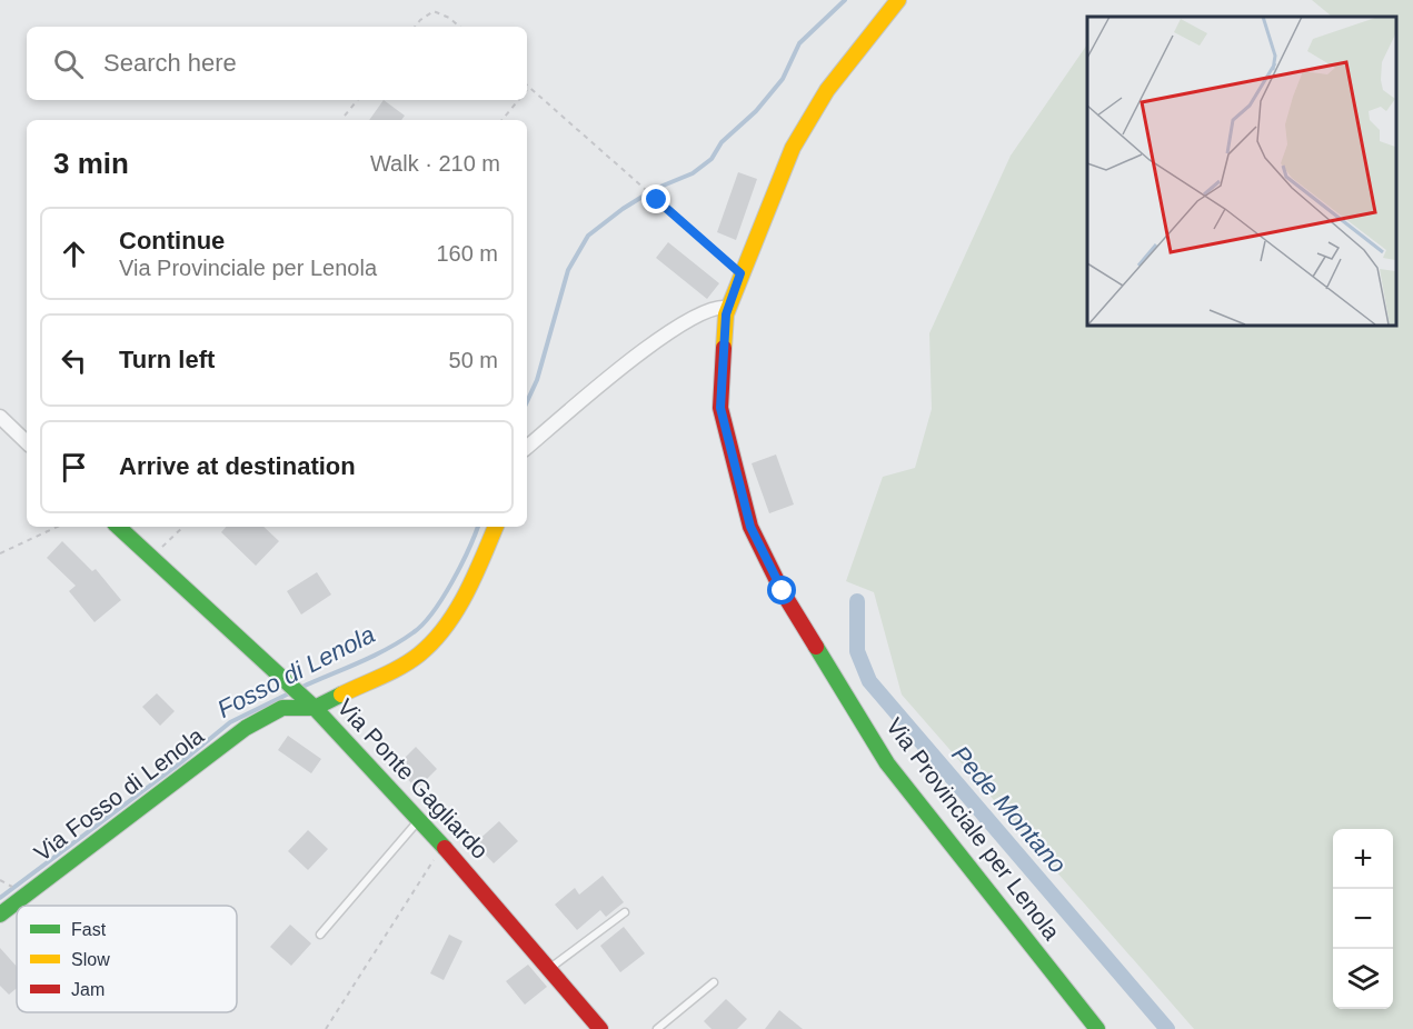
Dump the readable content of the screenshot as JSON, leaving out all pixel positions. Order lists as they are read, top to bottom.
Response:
{
  "streets": {
    "street": ["Via Ponte Gagliardo", "Via Fosso di Lenola", "Via Provinciale per Lenola"]
  },
  "crossings": [
    ["Via Ponte Gagliardo", "Via Fosso di Lenola"]
  ],
  "water": ["Fosso di Lenola", "Pede Montano"],
  "legend": ["Fast", "Slow", "Jam"],
  "page": {
    "search": "Search here",
    "heading": ["3 min", "Walk · 210 m"],
    "list": [
      ["Continue", "Via Provinciale per Lenola", "160 m"],
      ["Turn left", "50 m"],
      "Arrive at destination"
    ],
    "map_buttons": ["+", "−"]
  }
}
